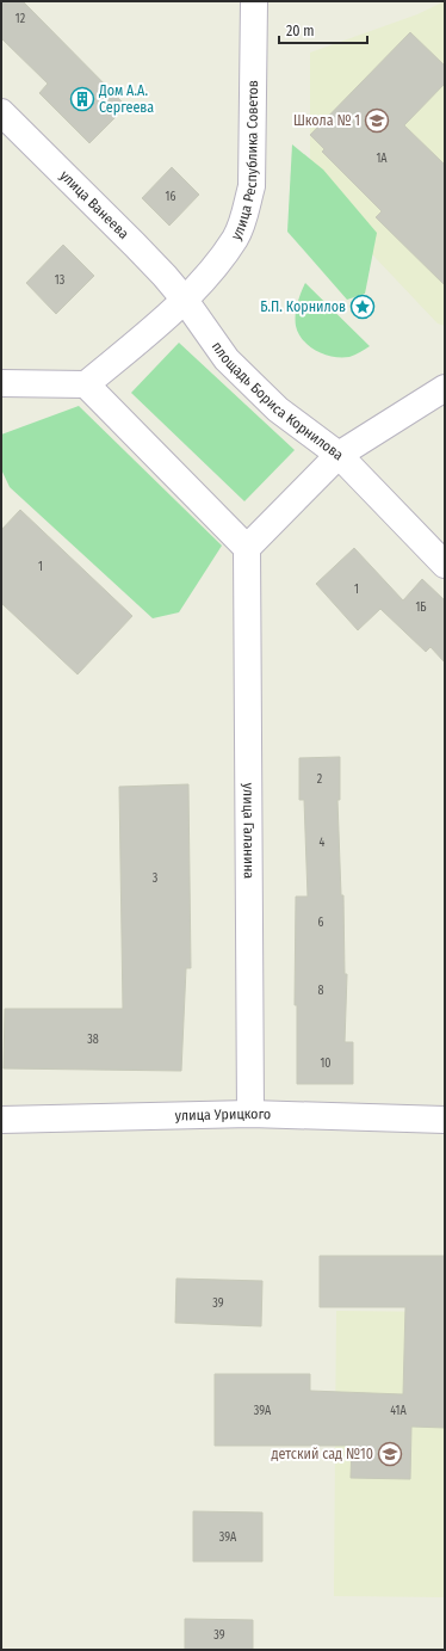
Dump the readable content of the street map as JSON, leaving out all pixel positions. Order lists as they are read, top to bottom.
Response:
{
  "streets": {
    "street": [
      "улица Республика Советов",
      "улица Ванеева",
      "площадь Бориса Корнилова",
      "улица Галанина",
      "улица Урицкого"
    ]
  },
  "crossings": [
    ["улица Республика Советов", "улица Ванеева"],
    ["улица Республика Советов", "площадь Бориса Корнилова"],
    ["улица Ванеева", "площадь Бориса Корнилова"],
    ["площадь Бориса Корнилова", "улица Галанина"],
    ["улица Галанина", "улица Урицкого"]
  ],
  "places": {
    "building": ["Дом А.А. Сергеева"],
    "school or university": ["Школа № 1", "детский сад №10"],
    "place": ["Б.П. Корнилов"]
  },
  "house_numbers": [
    "12",
    "1А",
    "16",
    "13",
    "1",
    "1",
    "1Б",
    "2",
    "4",
    "3",
    "6",
    "8",
    "38",
    "10",
    "39",
    "39А",
    "41А",
    "39А",
    "39"
  ],
  "scale_bar": "20 m"
}
